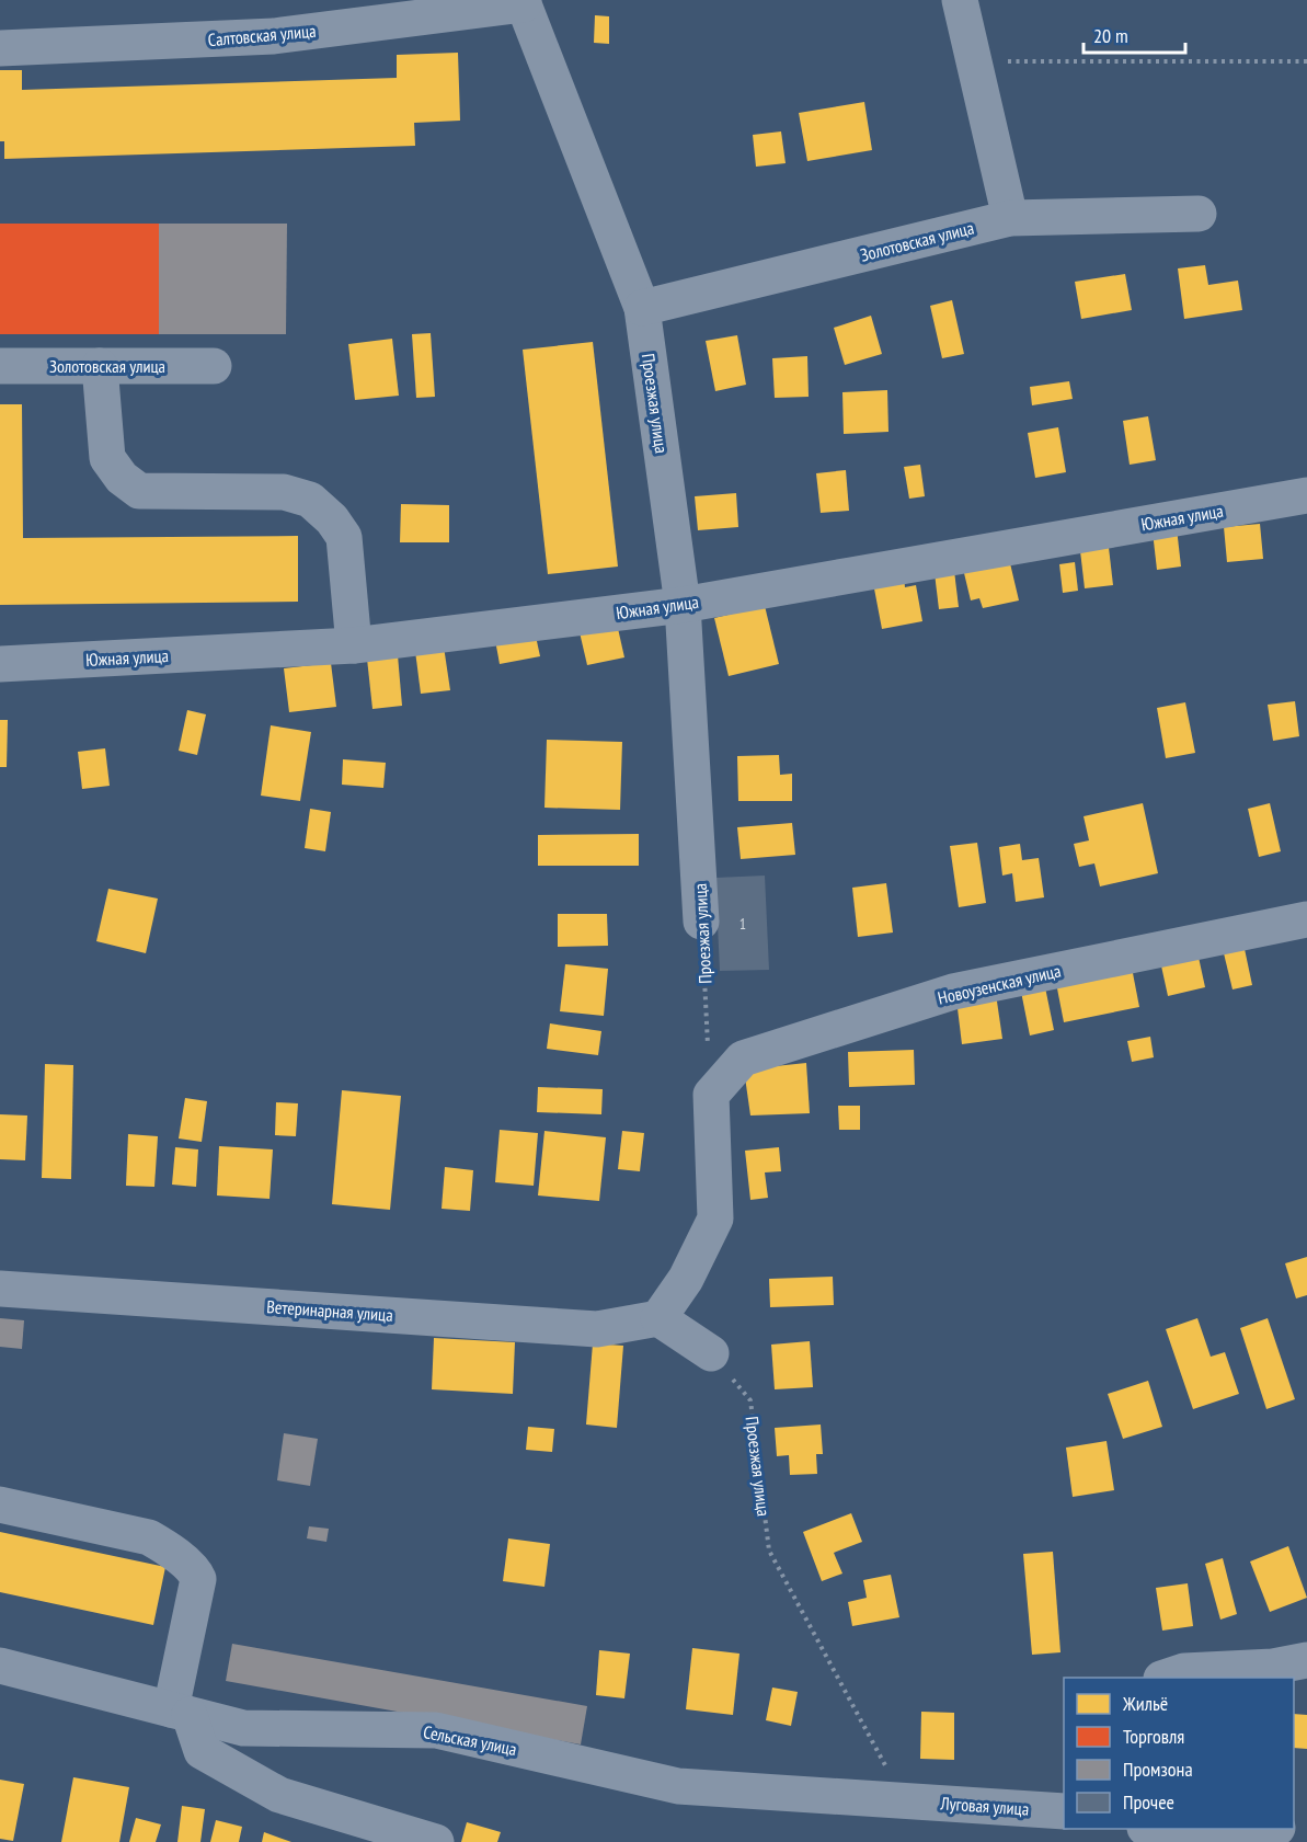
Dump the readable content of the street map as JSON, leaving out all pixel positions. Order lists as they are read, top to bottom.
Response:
{
  "streets": {
    "street": [
      "Салтовская улица",
      "Золотовская улица",
      "Проезжая улица",
      "Южная улица",
      "Новоузенская улица",
      "Ветеринарная улица",
      "Сельская улица",
      "Луговая улица"
    ]
  },
  "crossings": [
    ["Салтовская улица", "Проезжая улица"],
    ["Золотовская улица", "Проезжая улица"],
    ["Проезжая улица", "Южная улица"],
    ["Проезжая улица", "Новоузенская улица"],
    ["Проезжая улица", "Сельская улица"],
    ["Проезжая улица", "Луговая улица"],
    ["Сельская улица", "Луговая улица"]
  ],
  "house_numbers": ["1"],
  "legend": [
    "Жильё",
    "Торговля",
    "Промзона",
    "Прочее"
  ],
  "scale_bar": "20 m"
}
